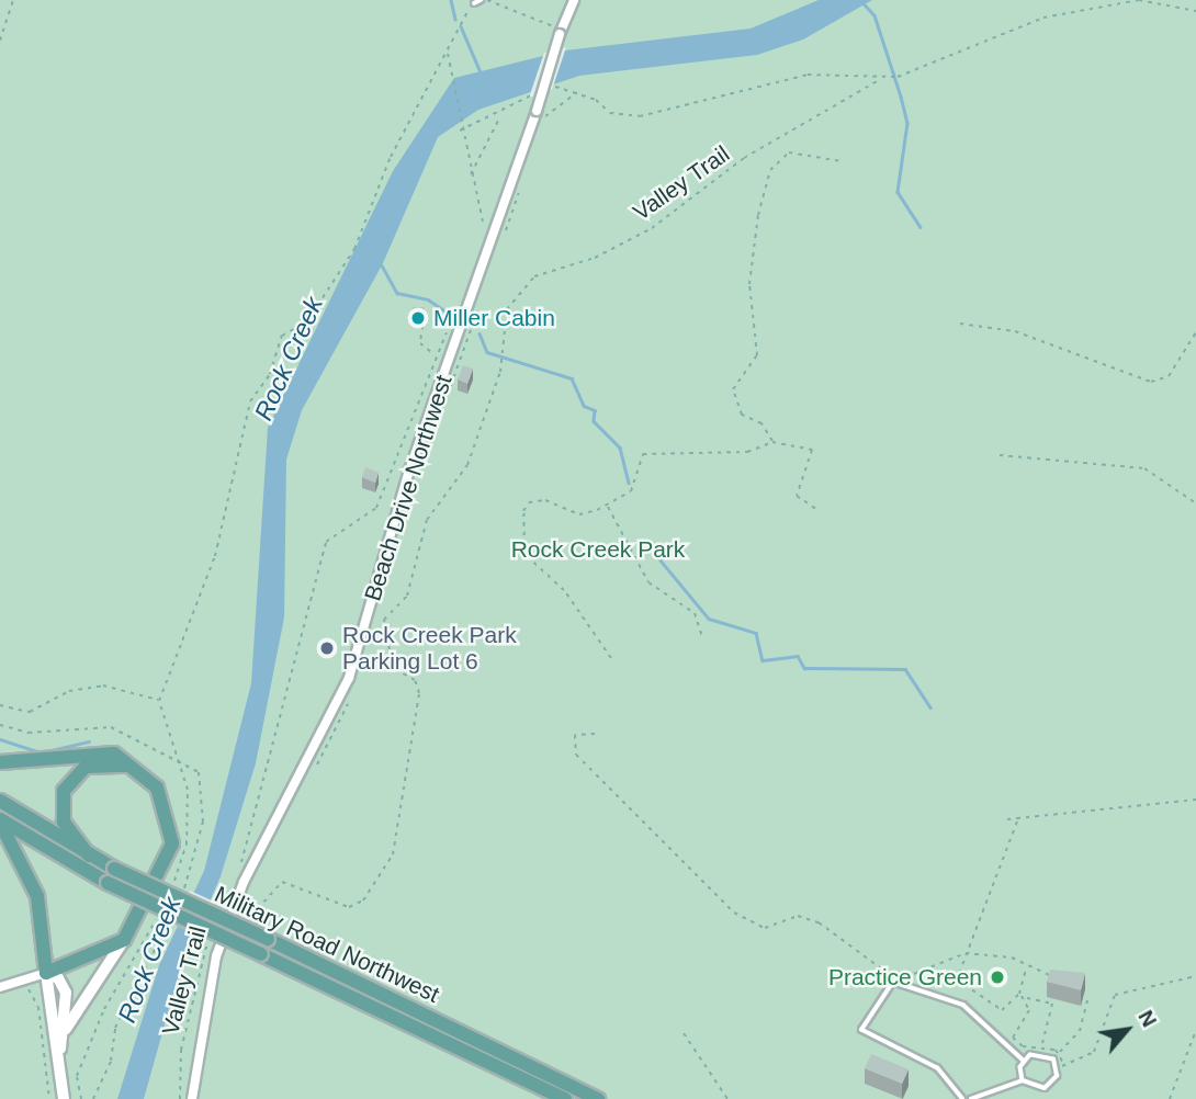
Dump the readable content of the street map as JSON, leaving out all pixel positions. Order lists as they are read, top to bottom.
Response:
{
  "streets": {
    "main road": ["Military Road Northwest"],
    "street": ["Beach Drive Northwest"],
    "path": ["Valley Trail"]
  },
  "crossings": [
    ["Valley Trail", "Beach Drive Northwest"]
  ],
  "water": ["Rock Creek"],
  "parks": ["Rock Creek Park"],
  "places": ["Miller Cabin", "Rock Creek Park Parking Lot 6", "Practice Green"],
  "north": "top right"
}
